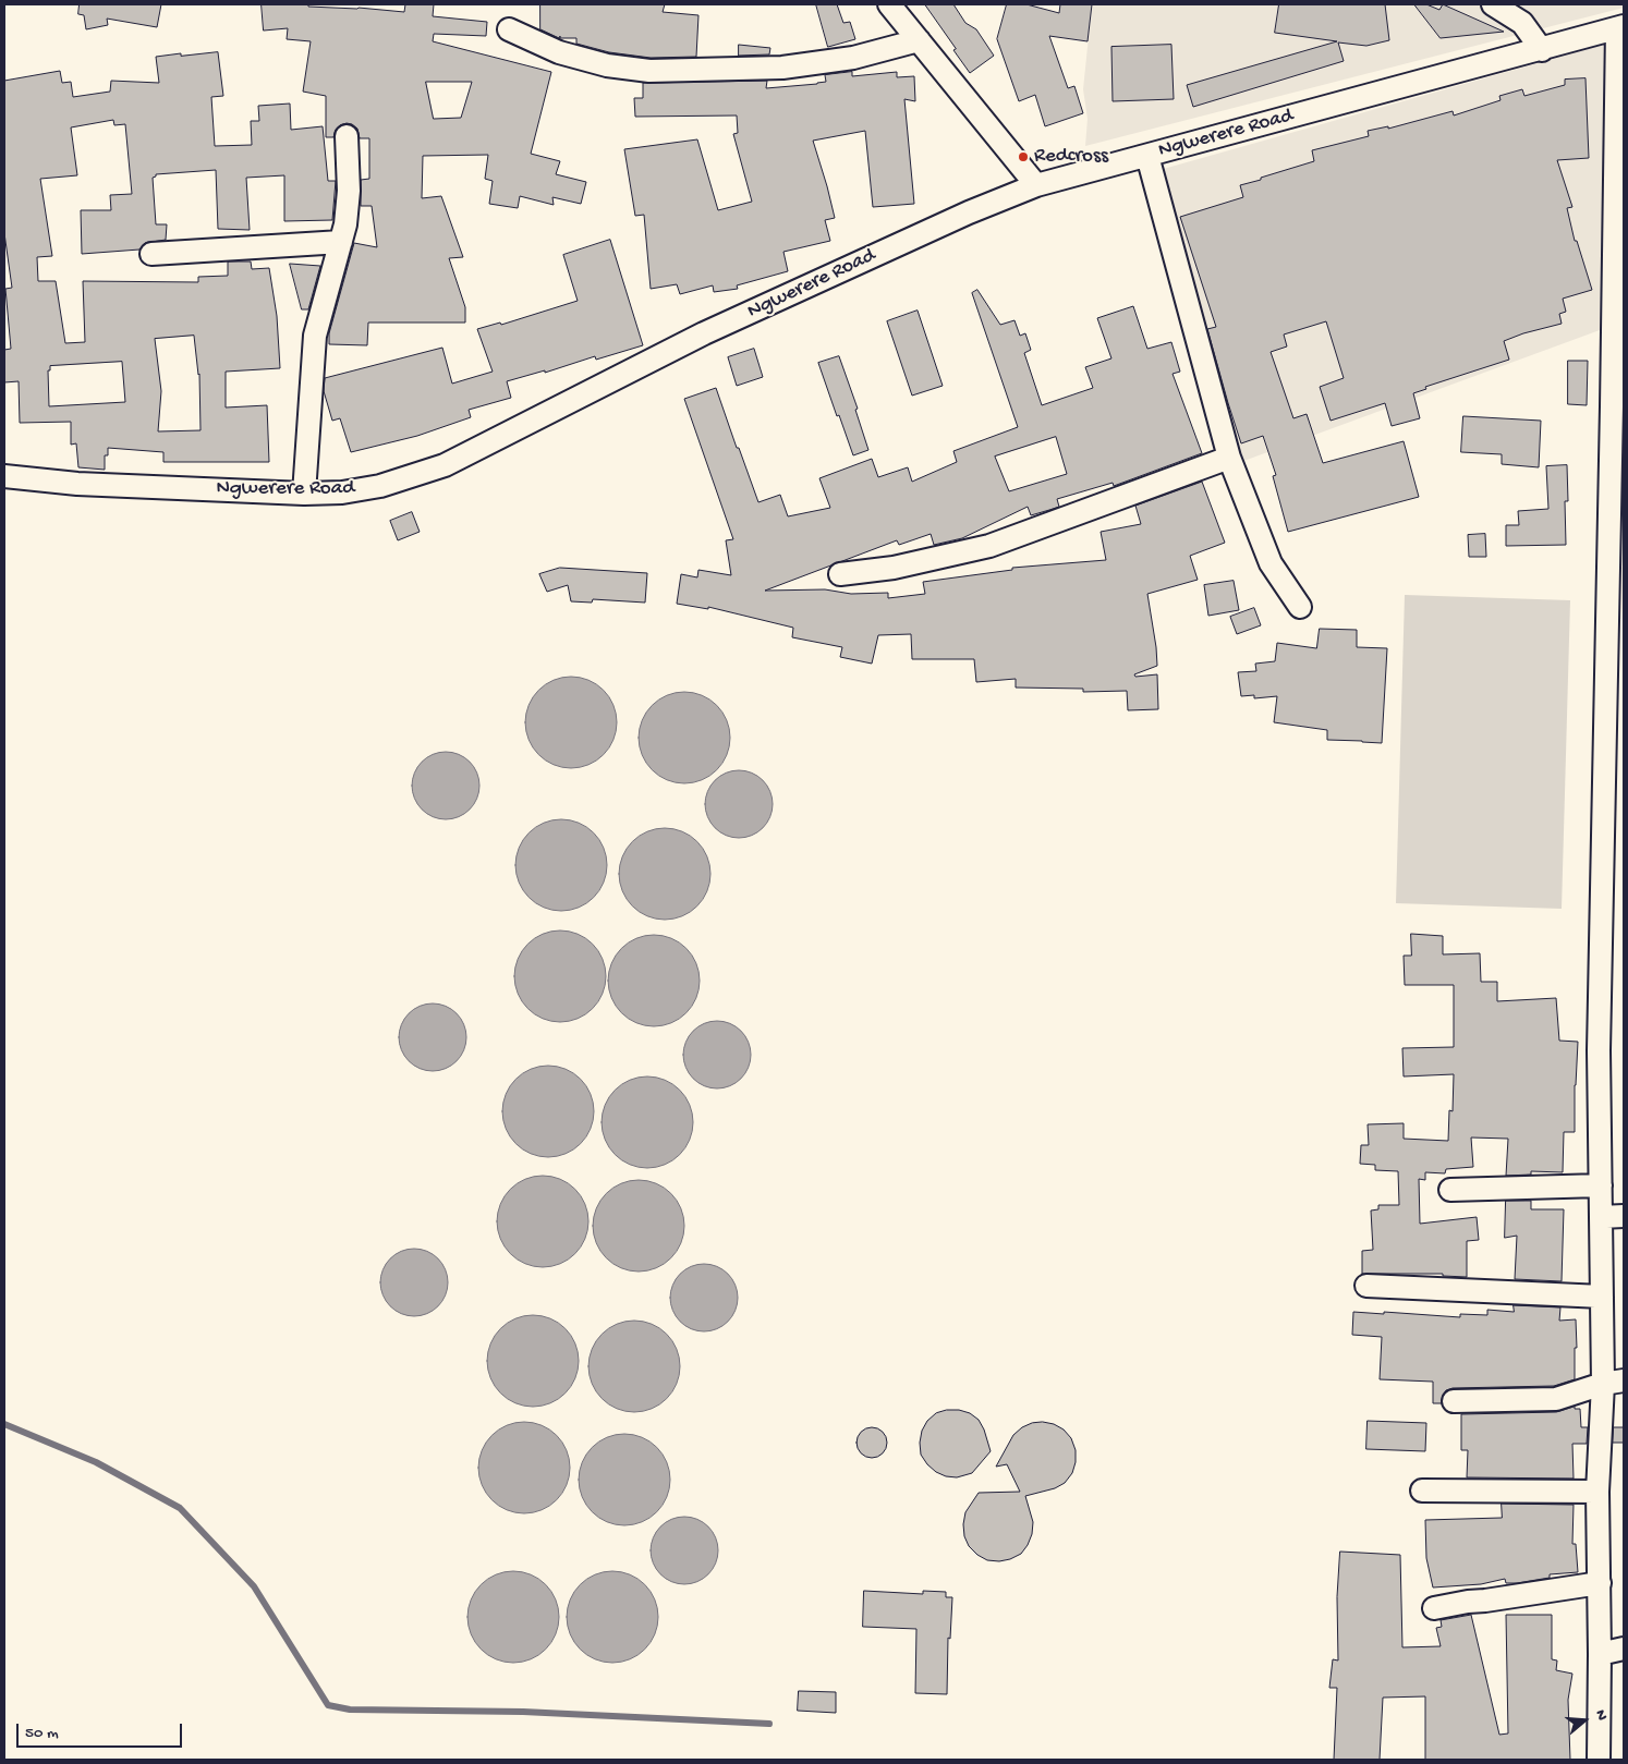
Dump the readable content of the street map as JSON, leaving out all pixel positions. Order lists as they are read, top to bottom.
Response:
{
  "streets": {
    "street": ["Ngwerere Road"]
  },
  "places": ["Redcross"],
  "scale_bar": "50 m",
  "north": "right"
}
